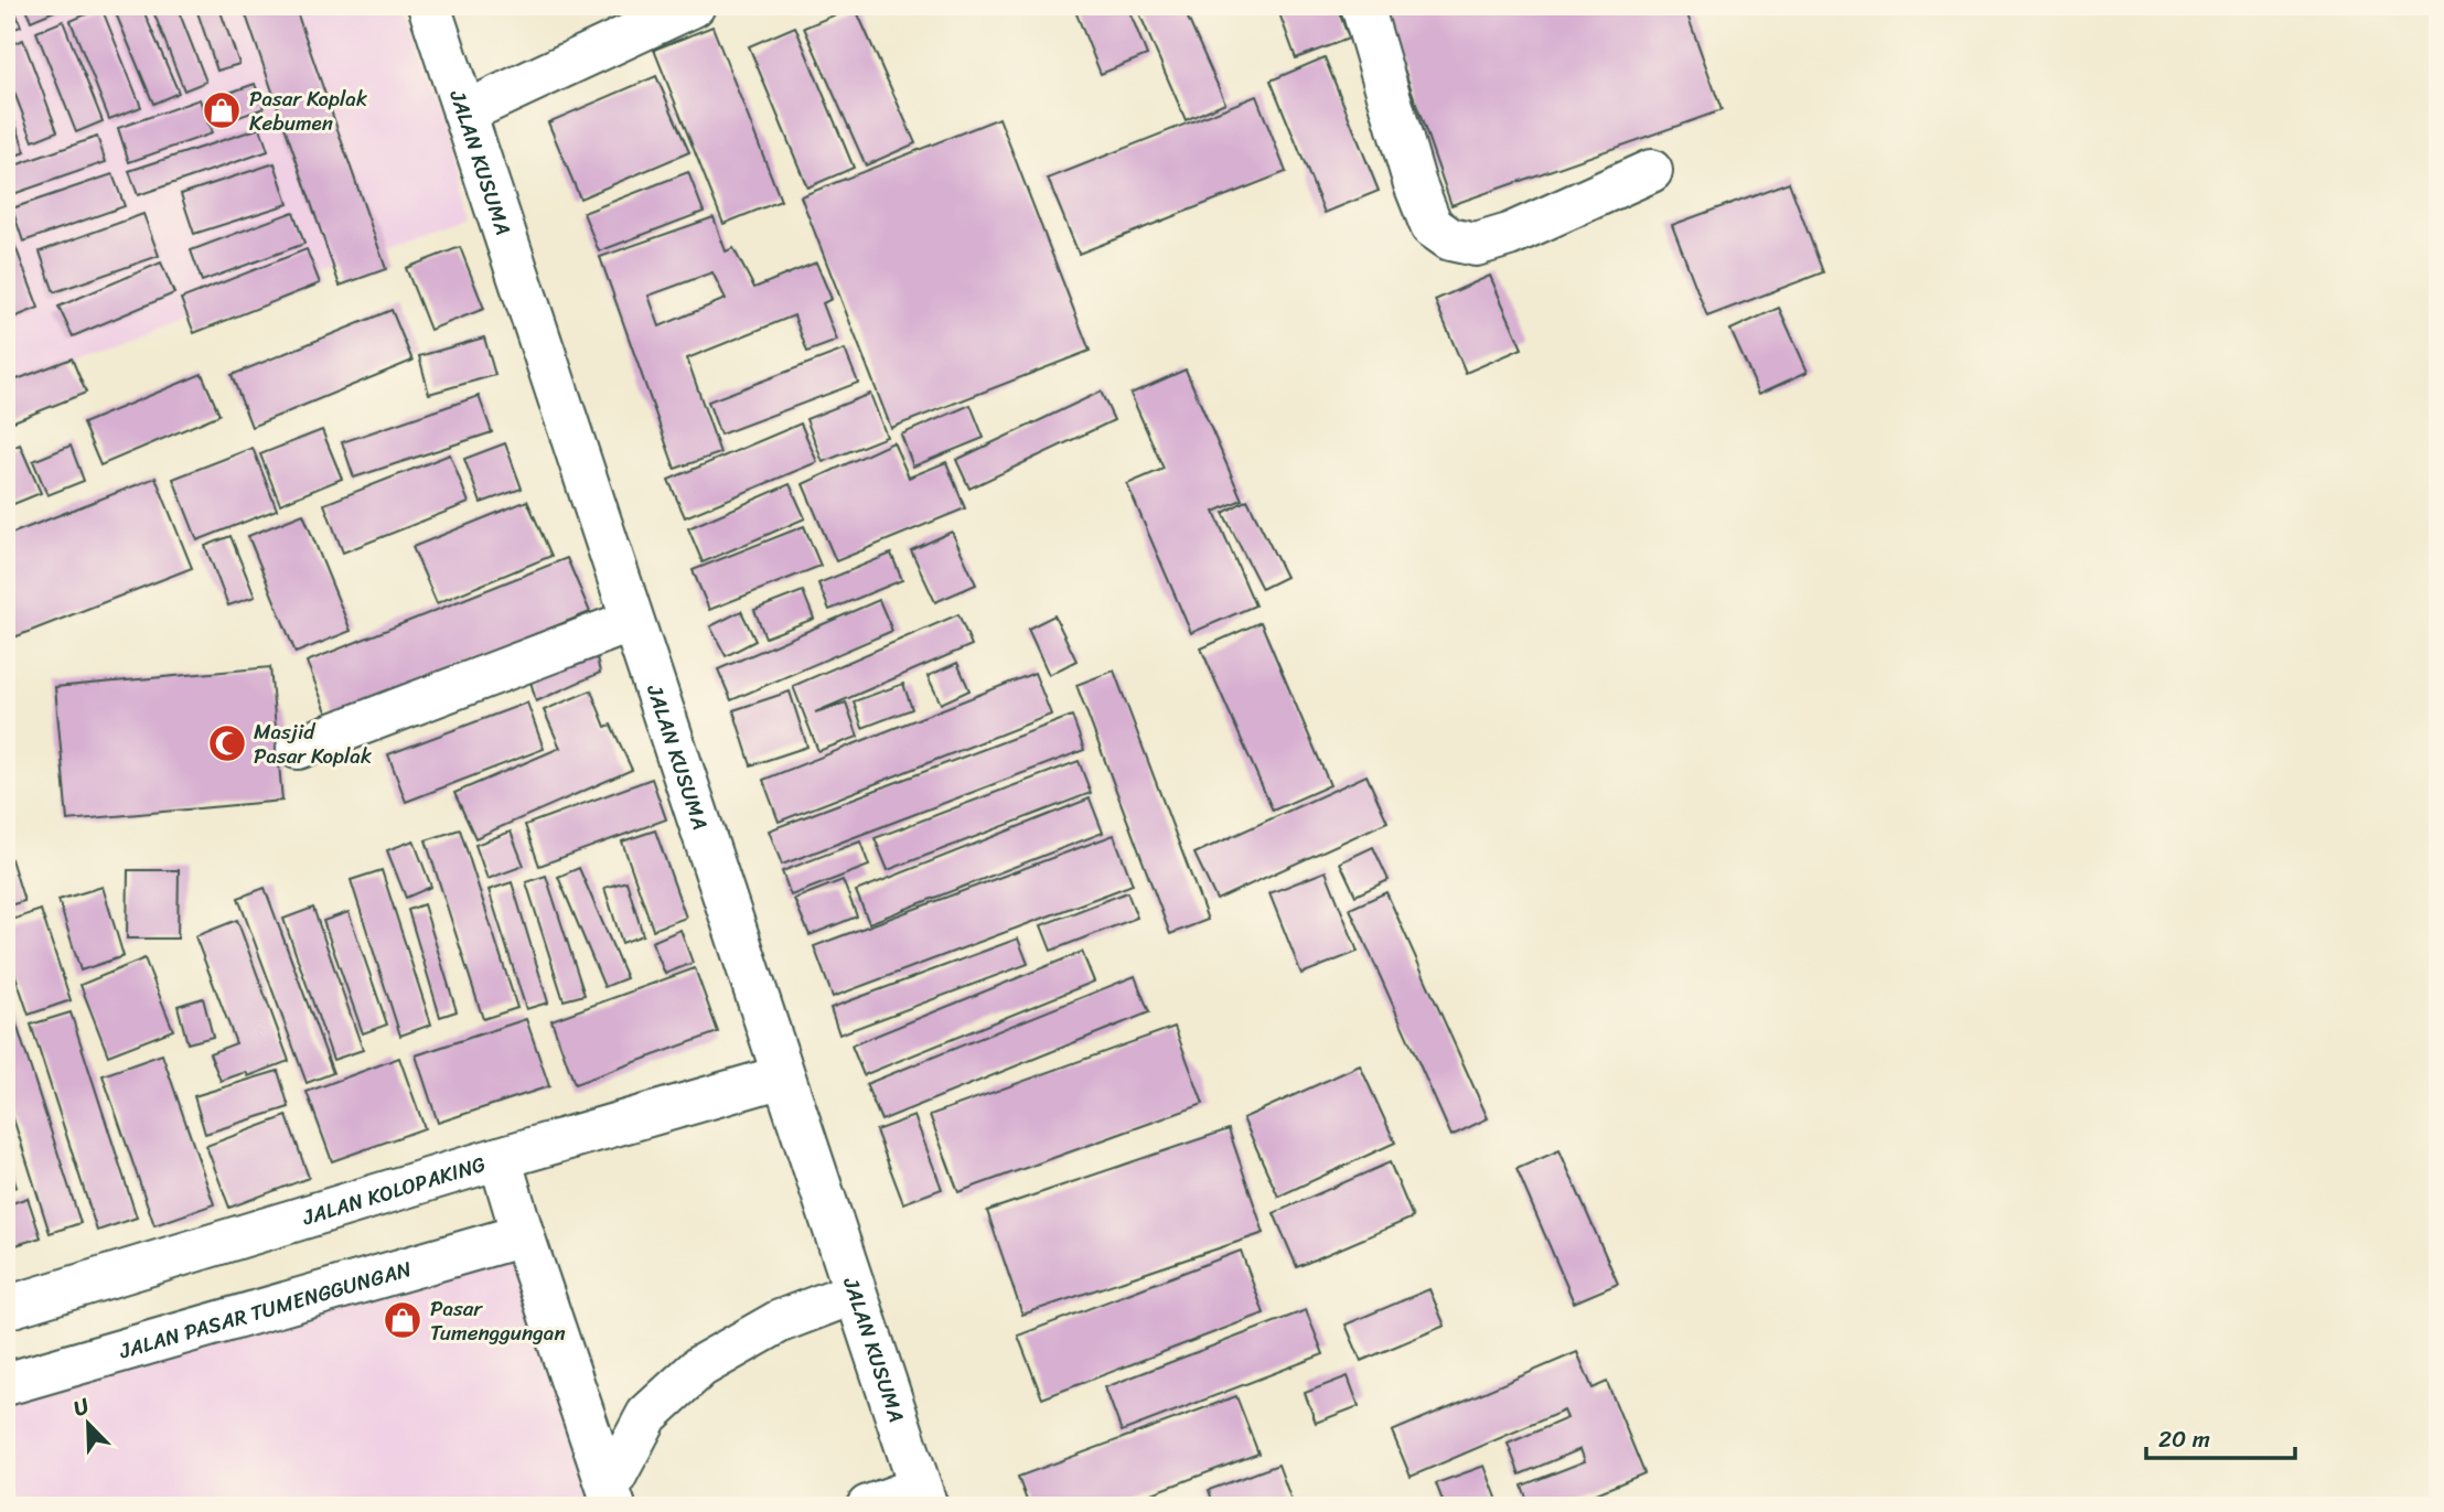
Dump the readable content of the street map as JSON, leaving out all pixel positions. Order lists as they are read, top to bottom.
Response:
{
  "streets": {
    "main road": ["JALAN KUSUMA", "JALAN KOLOPAKING", "JALAN PASAR TUMENGGUNGAN"]
  },
  "crossings": [
    ["JALAN KUSUMA", "JALAN KOLOPAKING"]
  ],
  "places": {
    "shop": ["Pasar Koplak Kebumen", "Pasar Tumenggungan"],
    "mosque": ["Masjid Pasar Koplak"]
  },
  "scale_bar": "20 m",
  "north": "top left"
}
